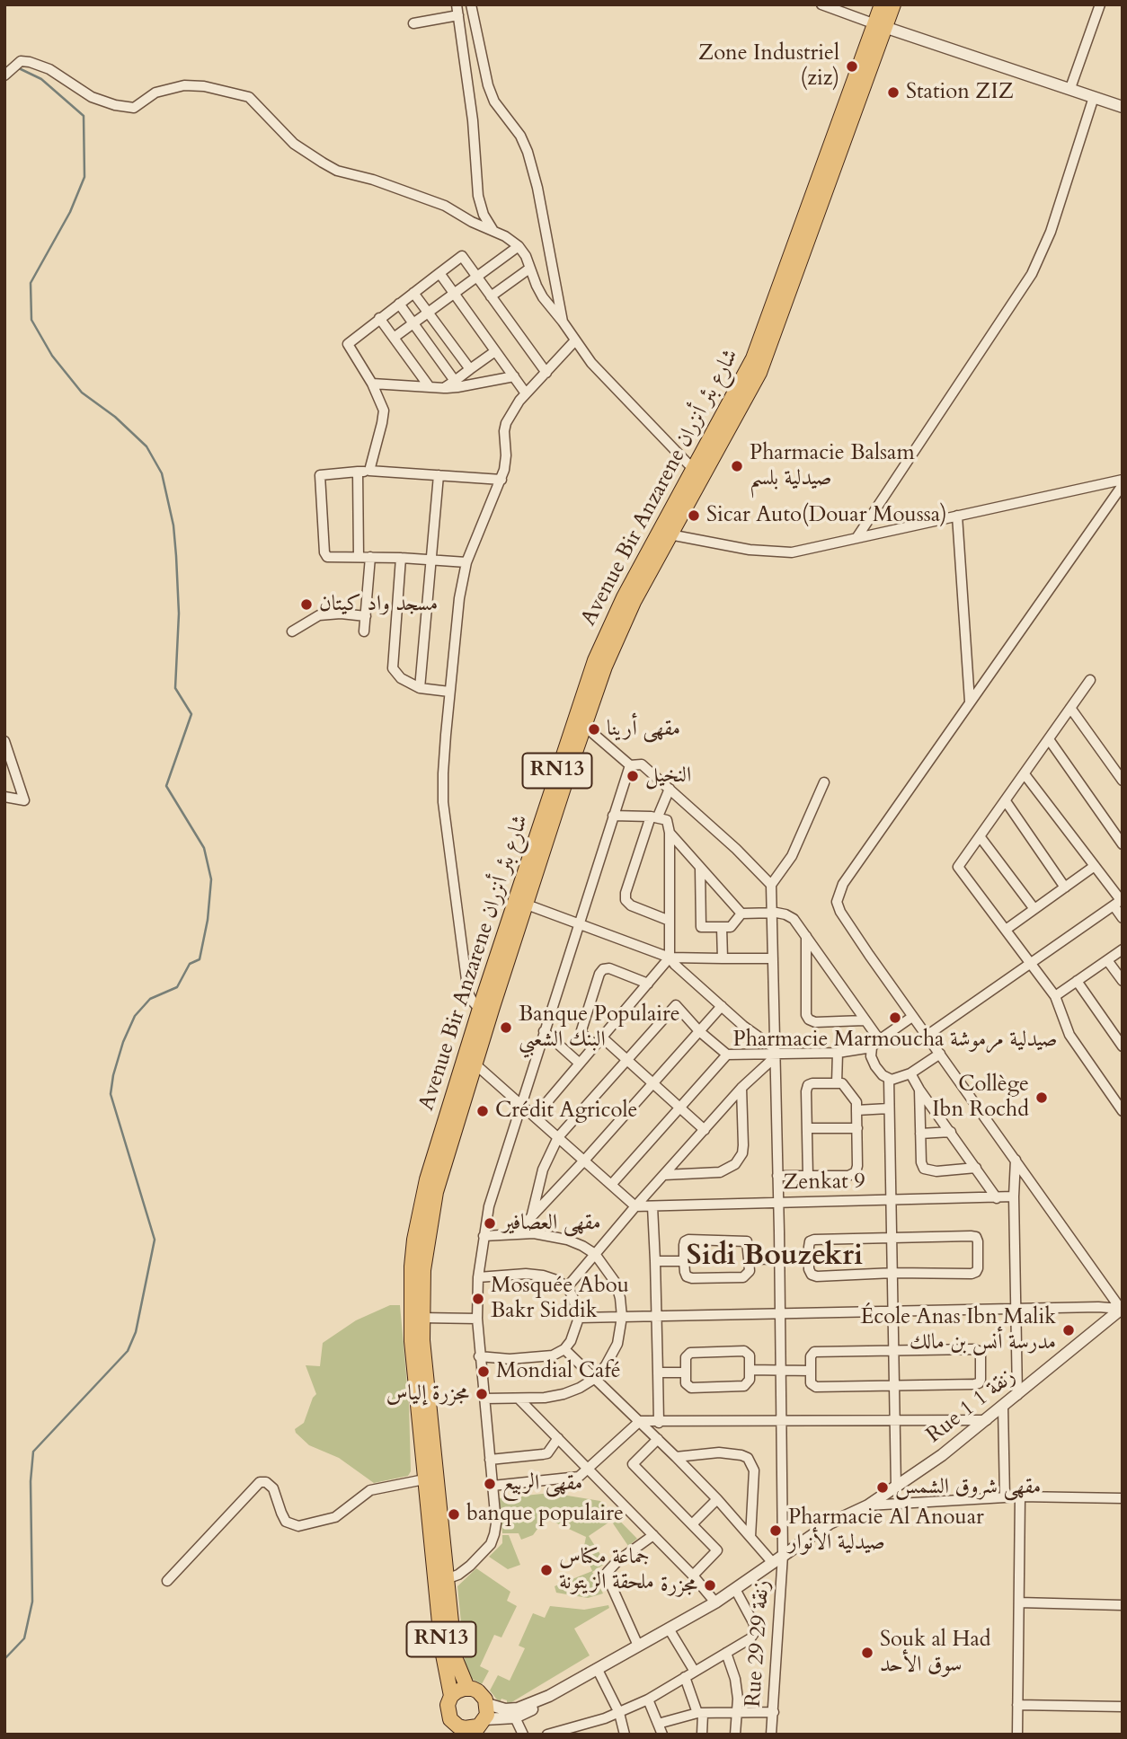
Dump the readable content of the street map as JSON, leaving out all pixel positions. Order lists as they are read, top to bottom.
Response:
{
  "streets": {
    "main road": ["Avenue Bir Anzarene شارع بئر أنزران", "RN13"],
    "street": ["Zenkat 9", "Rue 1 زنقة 1", "Rue 29 زنقة 29"]
  },
  "crossings": [
    ["Avenue Bir Anzarene شارع بئر أنزران", "RN13"],
    ["Zenkat 9", "Rue 29 زنقة 29"],
    ["Rue 1 زنقة 1", "Rue 29 زنقة 29"]
  ],
  "districts": ["Sidi Bouzekri"],
  "places": [
    "Zone Industriel (ziz)",
    "Station ZIZ",
    "Pharmacie Balsam صيدلية بلسم",
    "Sicar Auto(Douar Moussa)",
    "مسجد واد كيتان",
    "مقهى أرينا",
    "النخيل",
    "Pharmacie Marmoucha صيدلية مرموشة",
    "Banque Populaire البنك الشعبي",
    "Collège Ibn Rochd",
    "Crédit Agricole",
    "مقهى العصافير",
    "Mosquée Abou Bakr Siddik",
    "École Anas Ibn Malik مدرسة أنس بن مالك",
    "Mondial Café",
    "مجزرة إلياس",
    "مقهى الربيع",
    "مقهى شروق الشمس",
    "banque populaire",
    "Pharmacie Al Anouar صيدلية الأنوار",
    "جماعة مكناس ملحقة الزيتونة",
    "مجزرة",
    "Souk al Had سوق الأحد"
  ]
}
